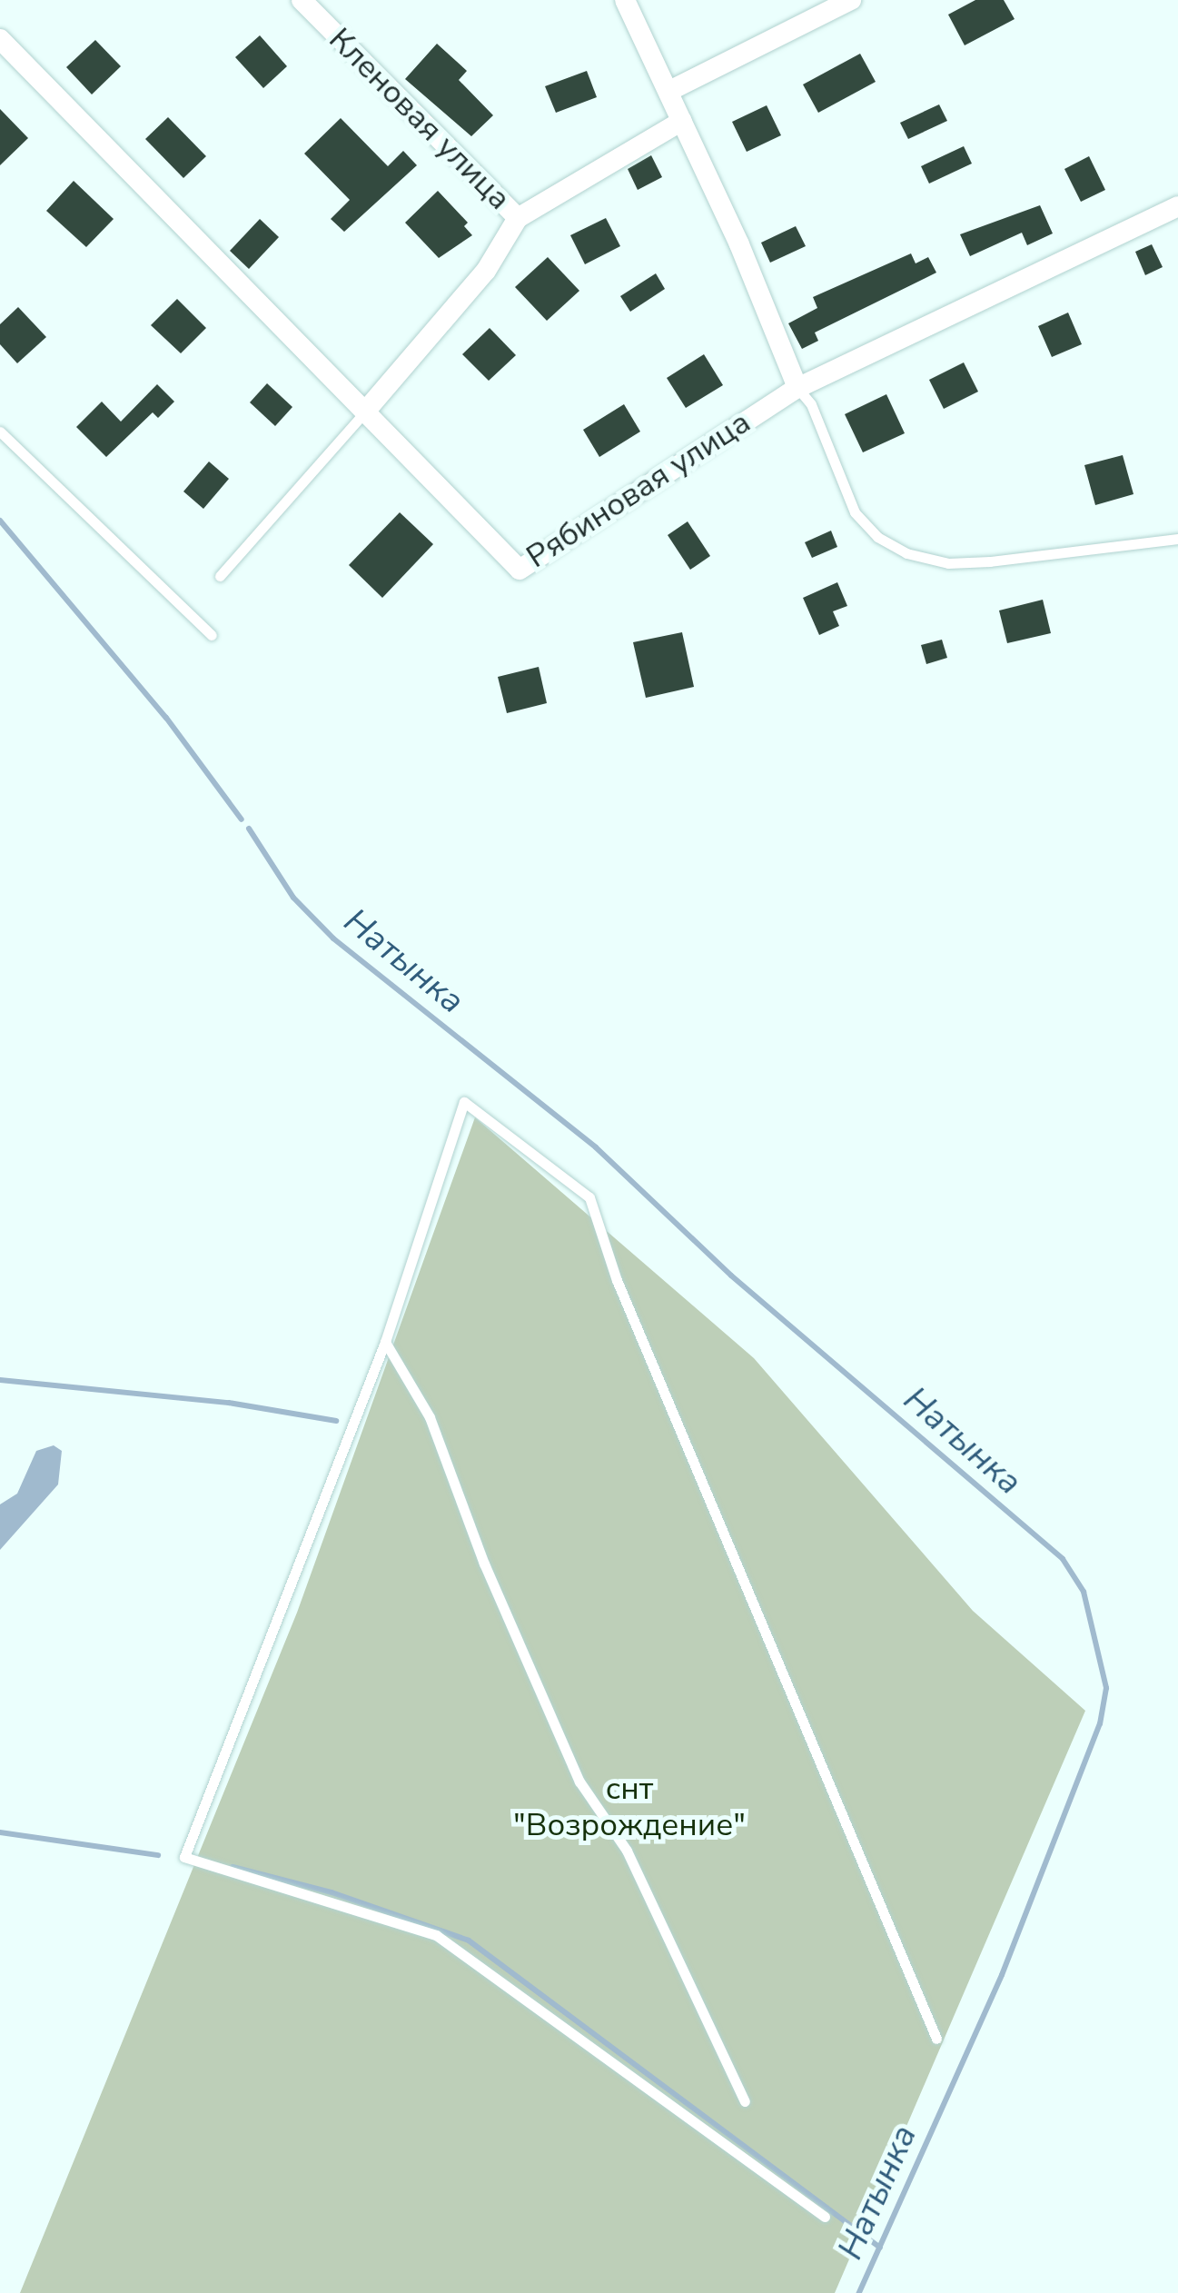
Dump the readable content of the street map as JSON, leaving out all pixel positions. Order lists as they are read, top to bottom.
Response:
{
  "streets": {
    "street": ["Кленовая улица", "Рябиновая улица"]
  },
  "water": ["Натынка"],
  "parks": ["снт \"Возрождение\""]
}
